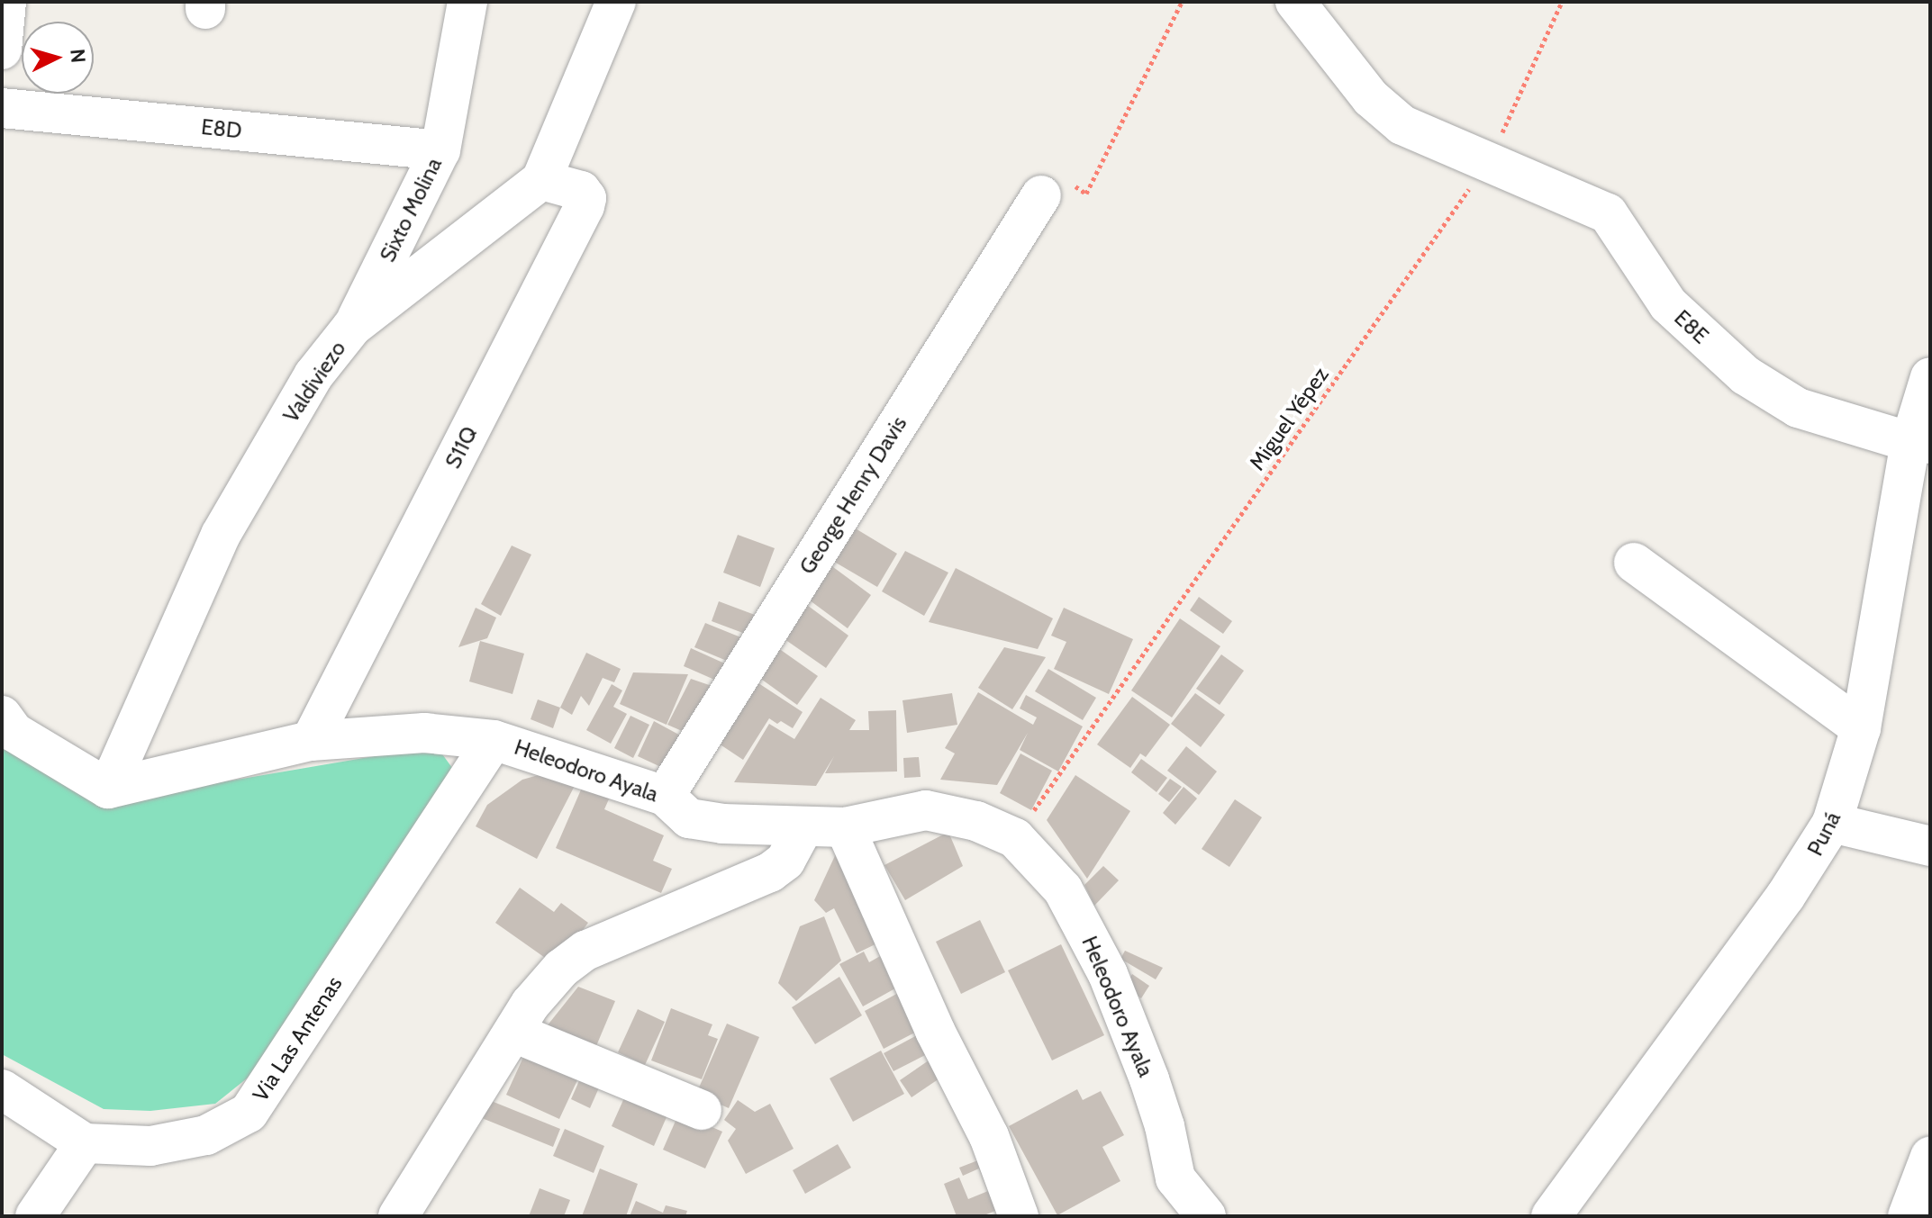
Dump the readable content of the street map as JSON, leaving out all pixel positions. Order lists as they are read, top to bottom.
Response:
{
  "streets": {
    "street": [
      "E8D",
      "Sixto Molina",
      "E8E",
      "Valdiviezo",
      "S11Q",
      "George Henry Davis",
      "Heleodoro Ayala",
      "Puná",
      "Via Las Antenas"
    ],
    "path": ["Miguel Yépez"]
  },
  "crossings": [
    ["E8D", "Sixto Molina"],
    ["Sixto Molina", "Valdiviezo"],
    ["E8E", "Miguel Yépez"],
    ["E8E", "Puná"],
    ["Valdiviezo", "S11Q"],
    ["Valdiviezo", "Heleodoro Ayala"],
    ["Miguel Yépez", "Heleodoro Ayala"],
    ["S11Q", "Heleodoro Ayala"],
    ["George Henry Davis", "Heleodoro Ayala"],
    ["Heleodoro Ayala", "Via Las Antenas"]
  ],
  "north": "right"
}
